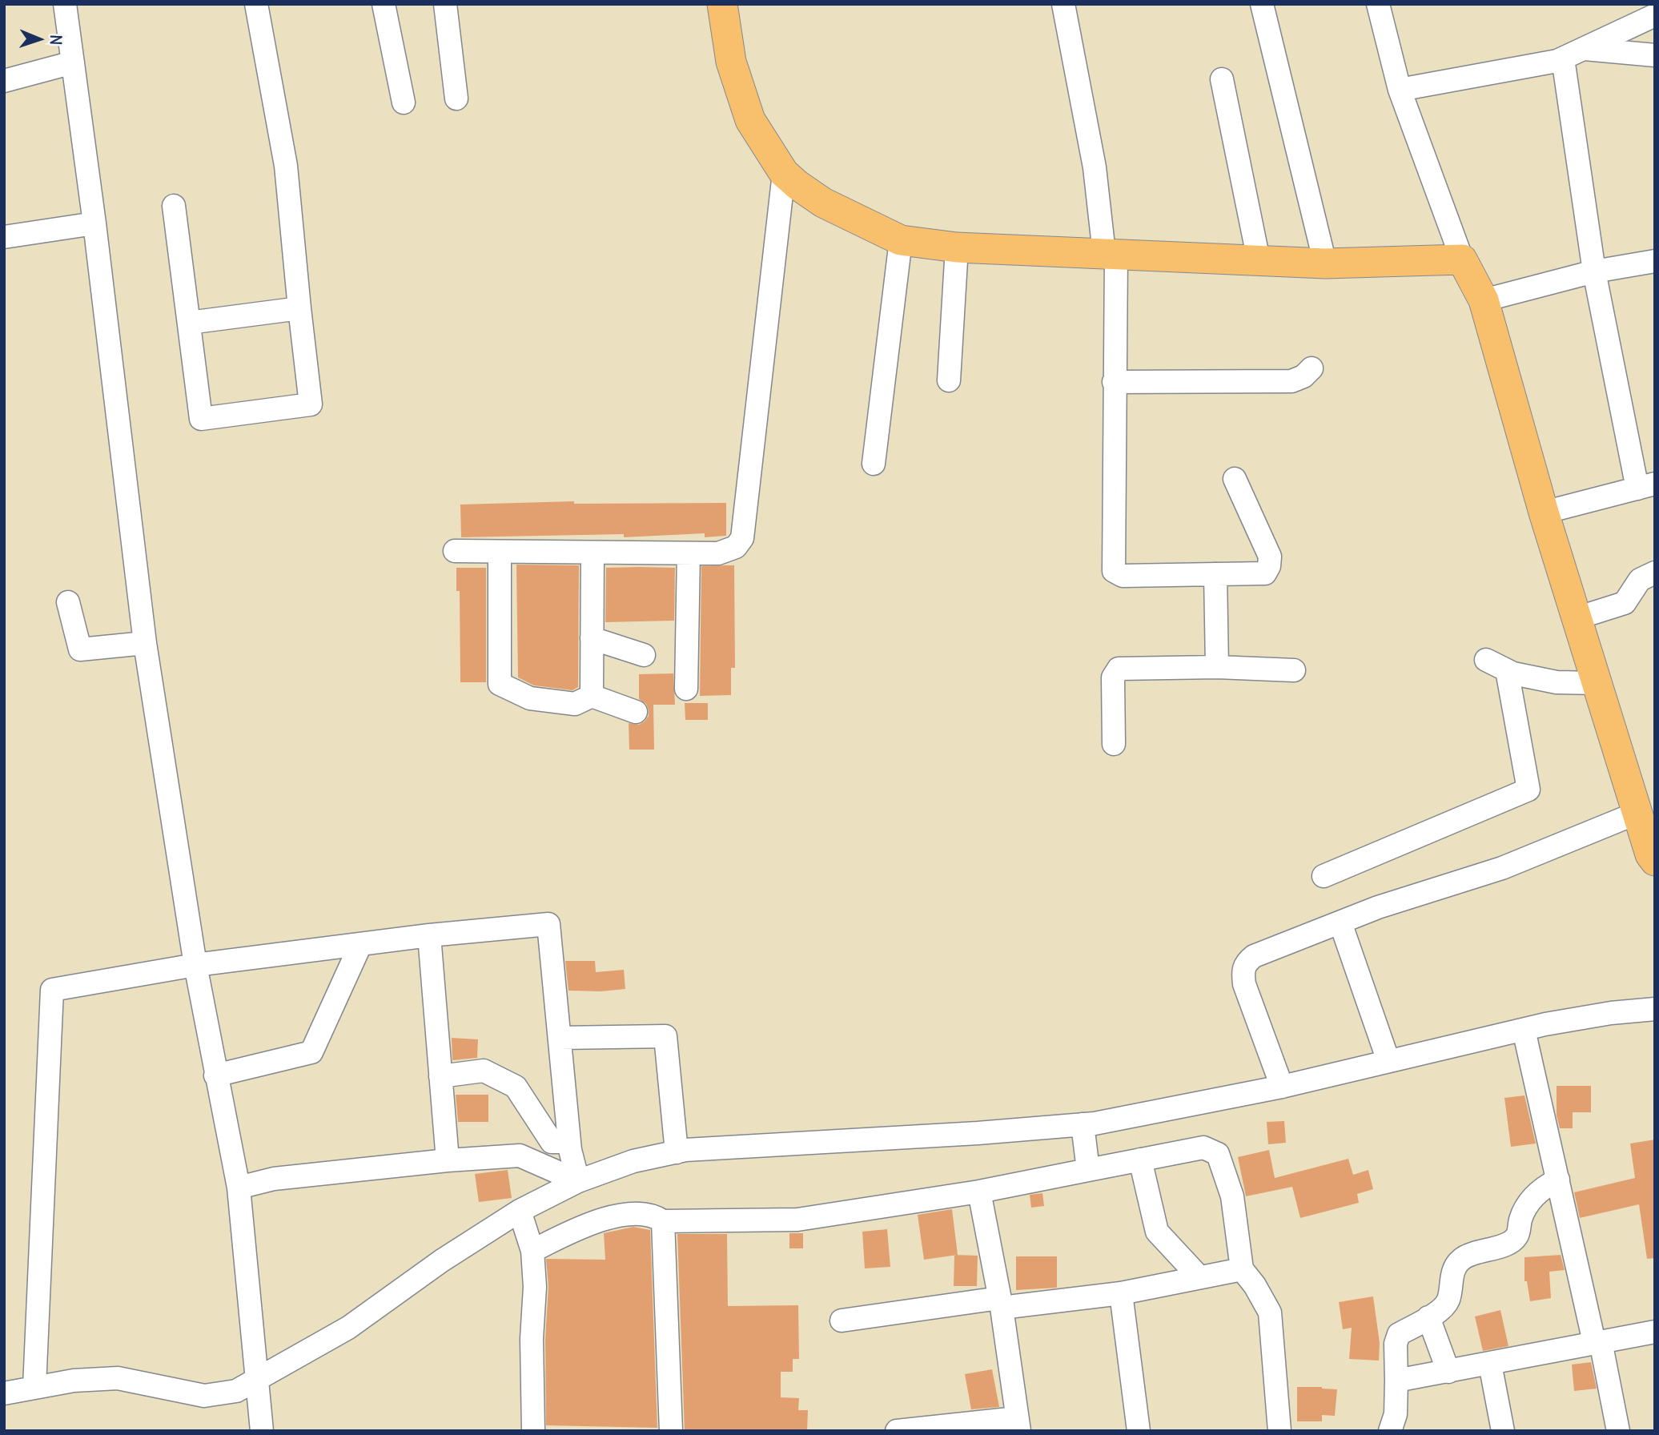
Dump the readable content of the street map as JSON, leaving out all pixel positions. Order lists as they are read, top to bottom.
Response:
{
  "north": "right"
}
